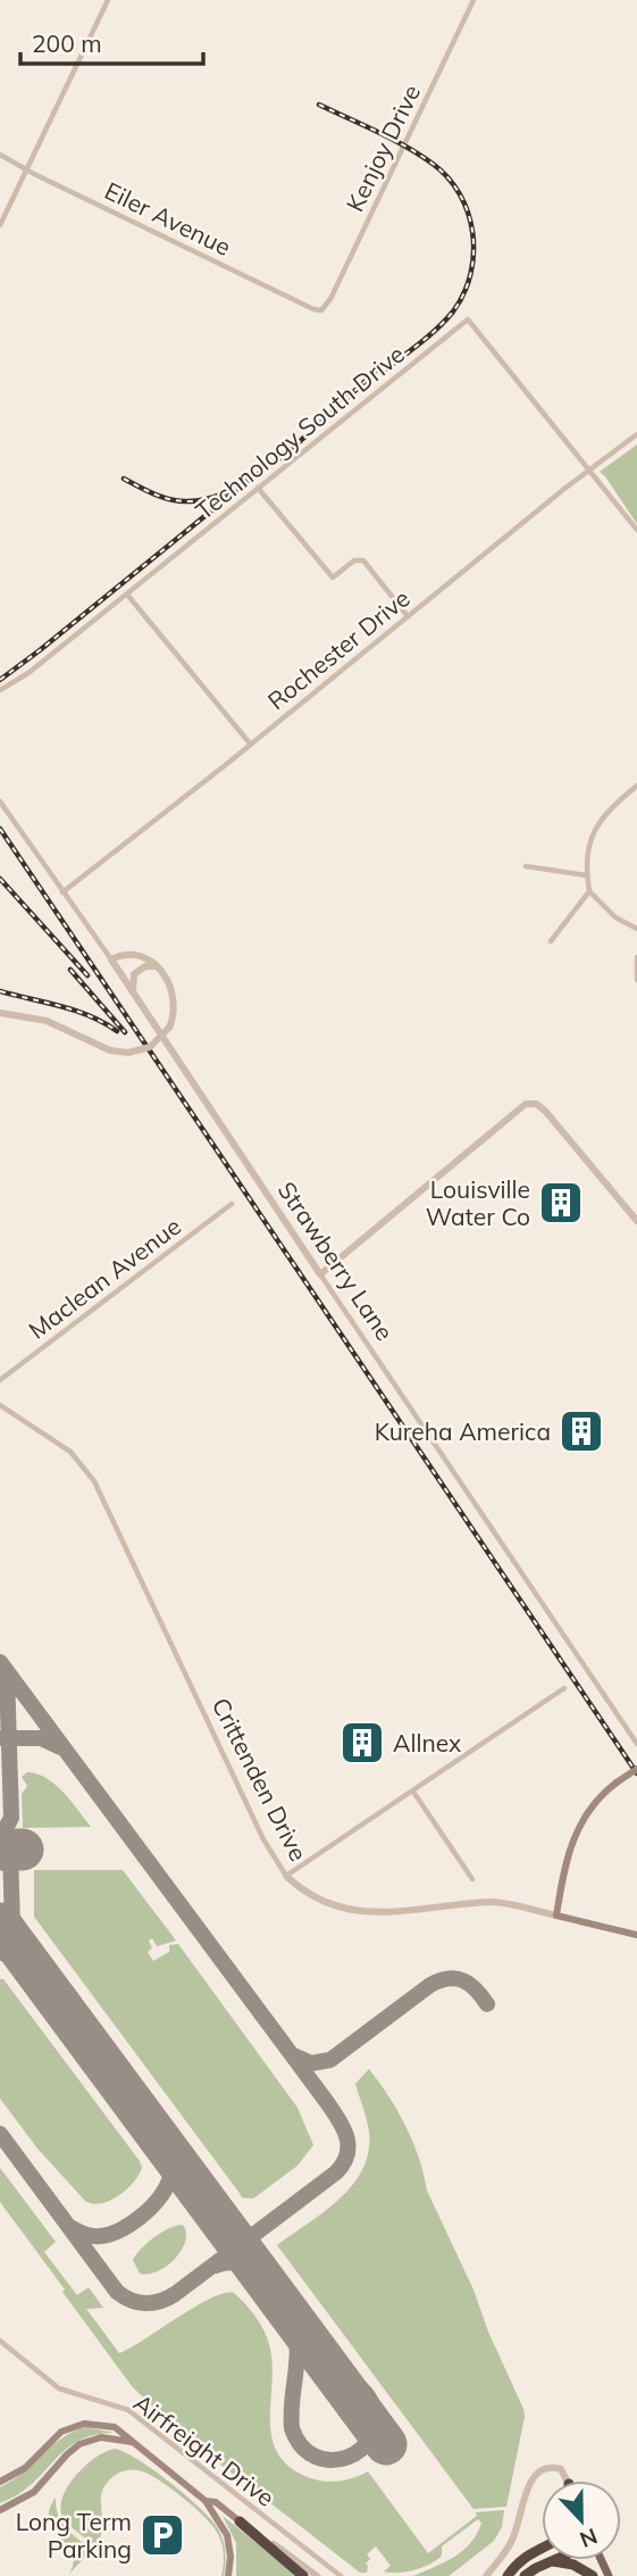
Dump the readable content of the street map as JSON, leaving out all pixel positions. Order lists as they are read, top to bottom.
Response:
{
  "streets": {
    "main road": ["Crittenden Drive"],
    "street": [
      "Kenjoy Drive",
      "Eiler Avenue",
      "Technology South Drive",
      "Rochester Drive",
      "Strawberry Lane",
      "Maclean Avenue",
      "Airfreight Drive"
    ]
  },
  "crossings": [
    ["Kenjoy Drive", "Eiler Avenue"],
    ["Technology South Drive", "Rochester Drive"],
    ["Rochester Drive", "Strawberry Lane"]
  ],
  "places": {
    "building": ["Louisville Water Co", "Kureha America", "Allnex"],
    "parking": ["Long Term Parking"]
  },
  "scale_bar": "200 m",
  "north": "bottom"
}
